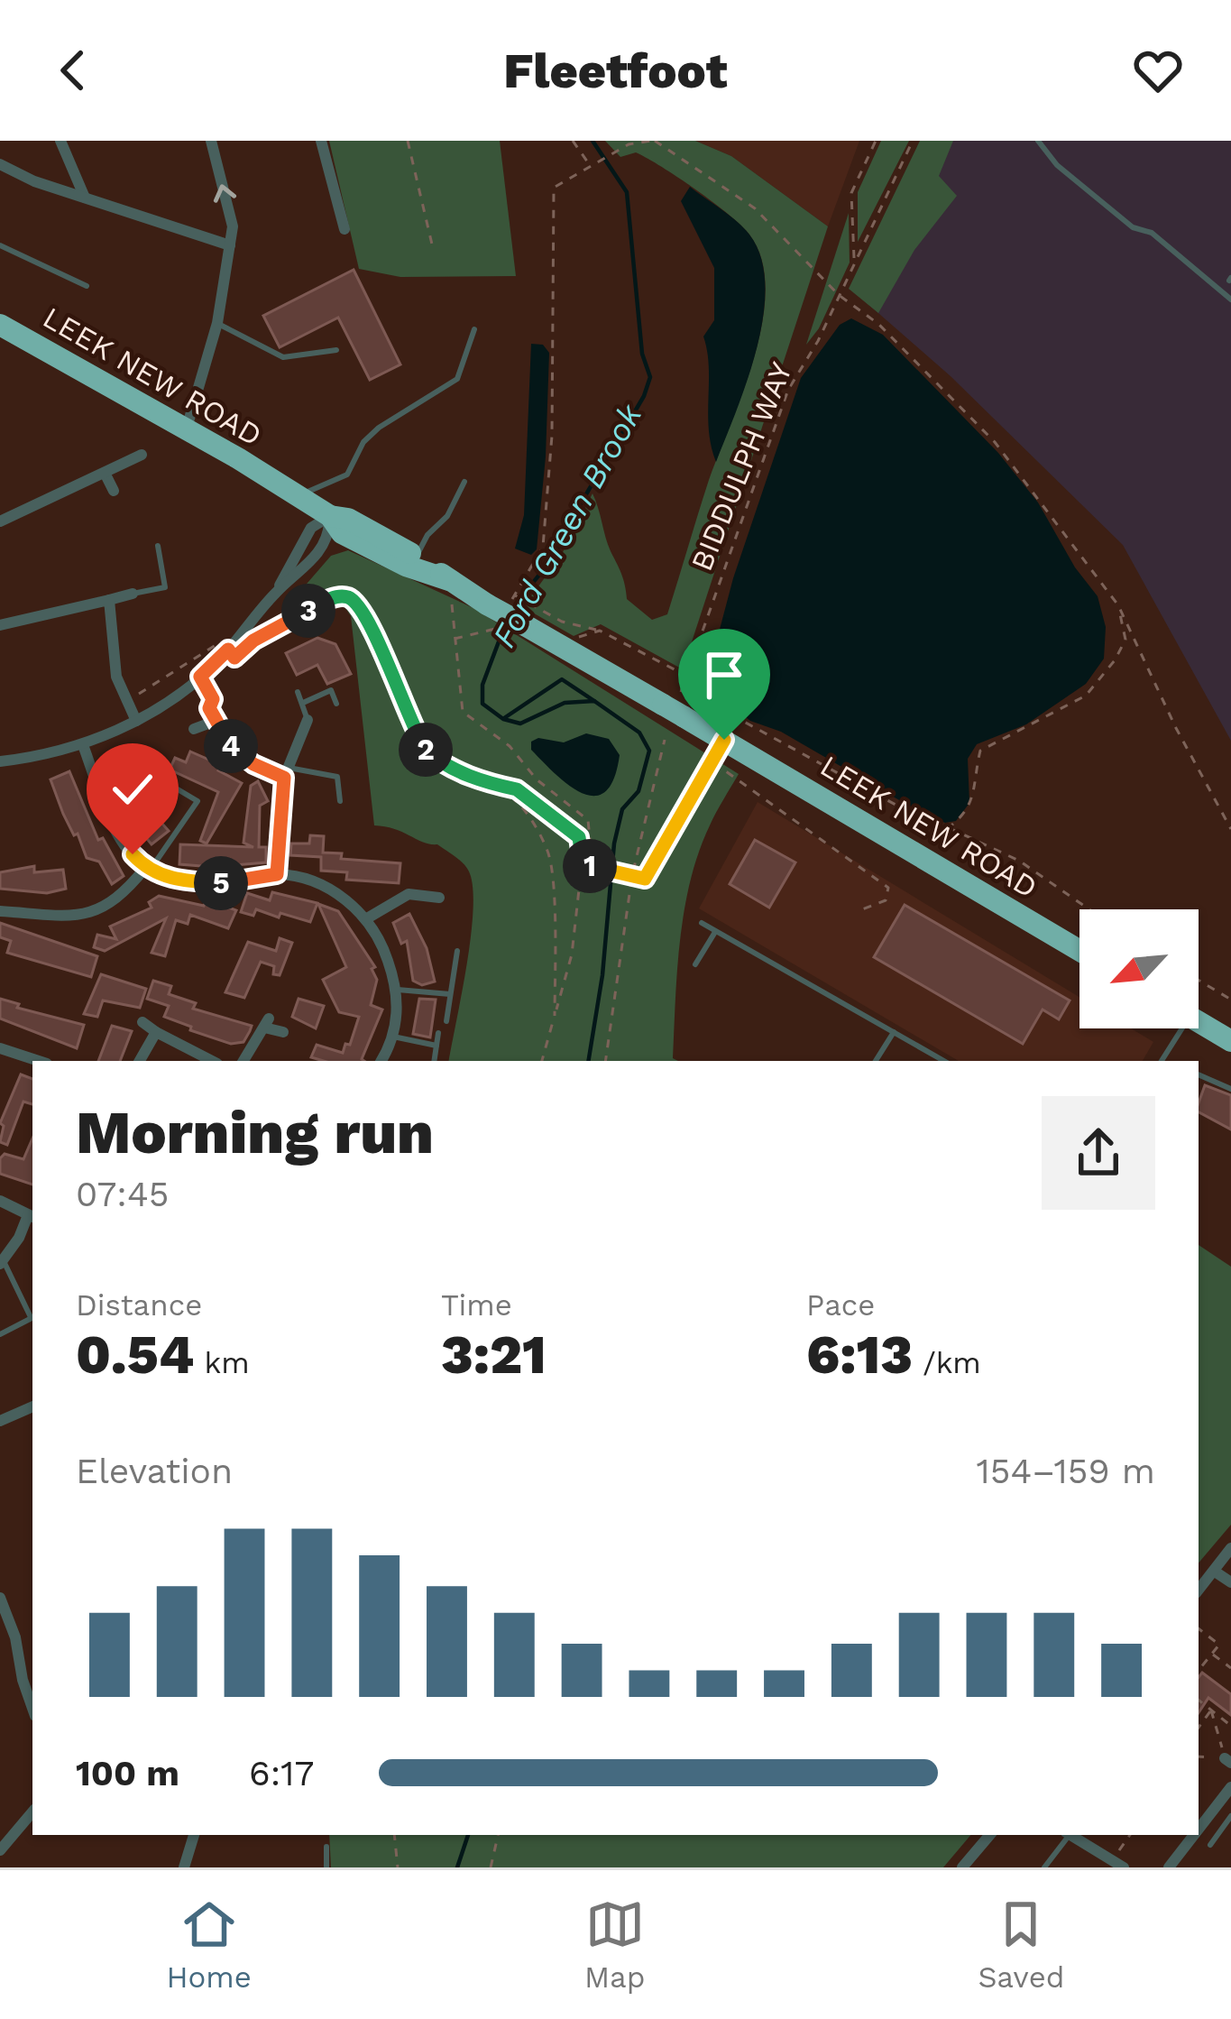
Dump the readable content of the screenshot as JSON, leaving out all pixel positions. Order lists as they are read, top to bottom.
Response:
{
  "streets": {
    "highway": ["LEEK NEW ROAD"],
    "path": ["BIDDULPH WAY"]
  },
  "crossings": [
    ["LEEK NEW ROAD", "BIDDULPH WAY"]
  ],
  "water": ["Ford Green Brook"],
  "north": "bottom left",
  "page": {
    "header": "Fleetfoot",
    "pins": [
      "3",
      "4",
      "2",
      "1",
      "5"
    ],
    "heading": ["Morning run", "07:45"],
    "stats": [
      ["Distance", "0.54 km"],
      ["Time", "3:21"],
      ["Pace", "6:13 /km"]
    ],
    "chart": ["Elevation", "154–159 m"],
    "list": [
      {
        "name": "100 m",
        "note": "6:17"
      }
    ],
    "tabs": ["Home", "Map", "Saved"]
  }
}
